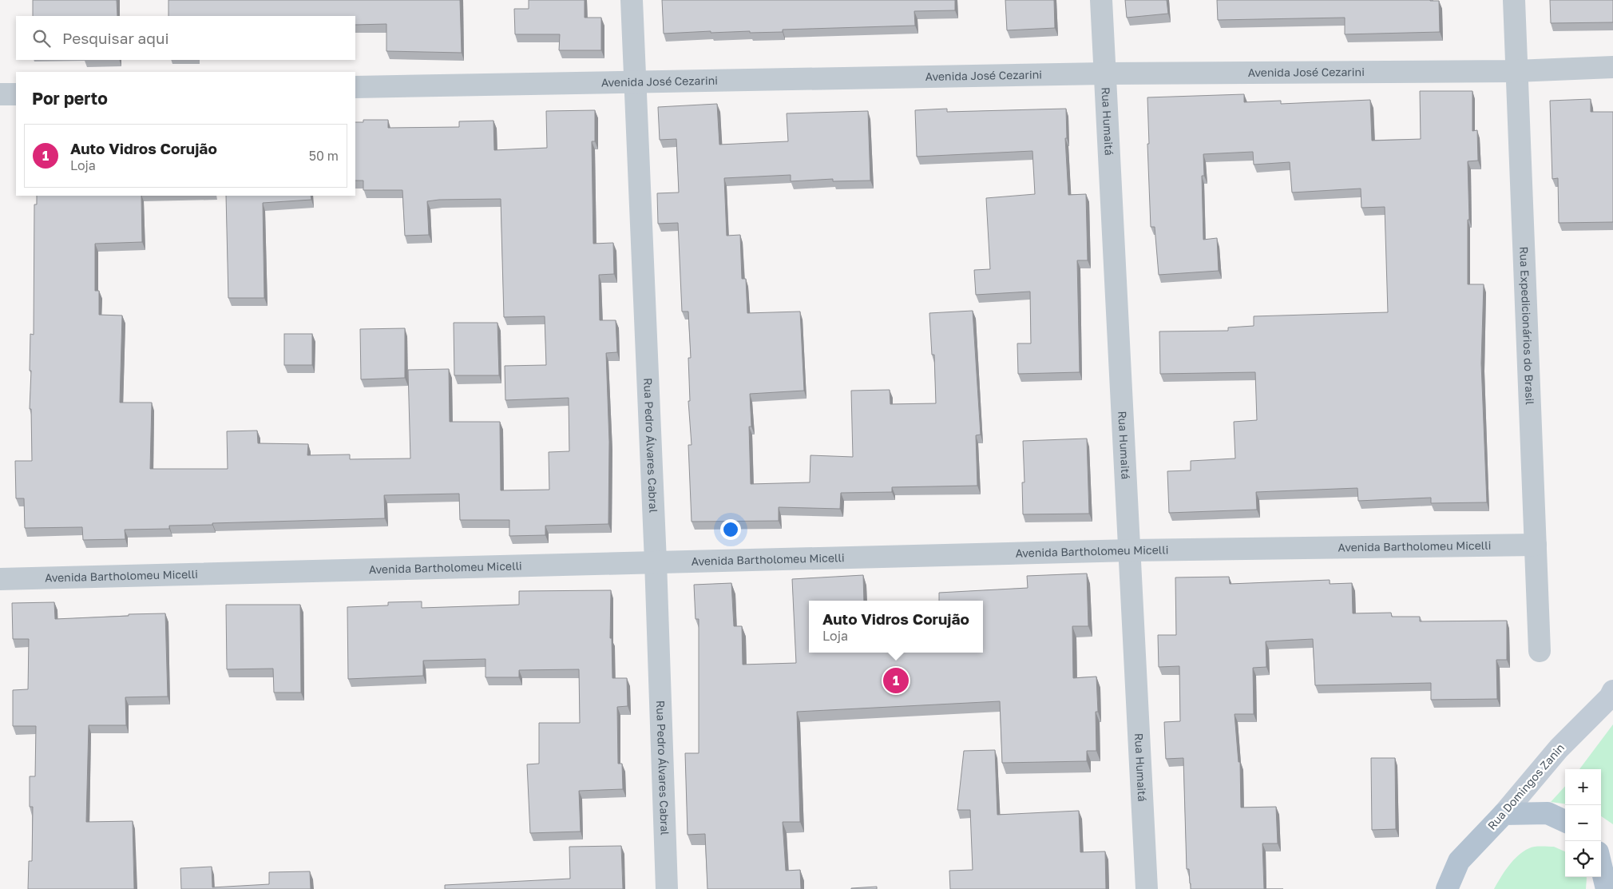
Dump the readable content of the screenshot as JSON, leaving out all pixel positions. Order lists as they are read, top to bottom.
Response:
{
  "streets": {
    "main road": ["Rua Domingos Zanin"],
    "street": [
      "Avenida José Cezarini",
      "Rua Humaitá",
      "Rua Expedicionários do Brasil",
      "Rua Pedro Álvares Cabral",
      "Avenida Bartholomeu Micelli"
    ]
  },
  "crossings": [
    ["Avenida José Cezarini", "Rua Humaitá"],
    ["Avenida José Cezarini", "Rua Expedicionários do Brasil"],
    ["Avenida José Cezarini", "Rua Pedro Álvares Cabral"],
    ["Rua Humaitá", "Avenida Bartholomeu Micelli"],
    ["Rua Expedicionários do Brasil", "Avenida Bartholomeu Micelli"],
    ["Rua Pedro Álvares Cabral", "Avenida Bartholomeu Micelli"]
  ],
  "page": {
    "search": "Pesquisar aqui",
    "heading": "Por perto",
    "list": [
      {
        "mark": "1",
        "name": "Auto Vidros Corujão",
        "note": "Loja",
        "value": "50 m"
      }
    ],
    "popup": ["Auto Vidros Corujão", "Loja"],
    "pins": "1",
    "map_buttons": ["+", "−"]
  }
}
